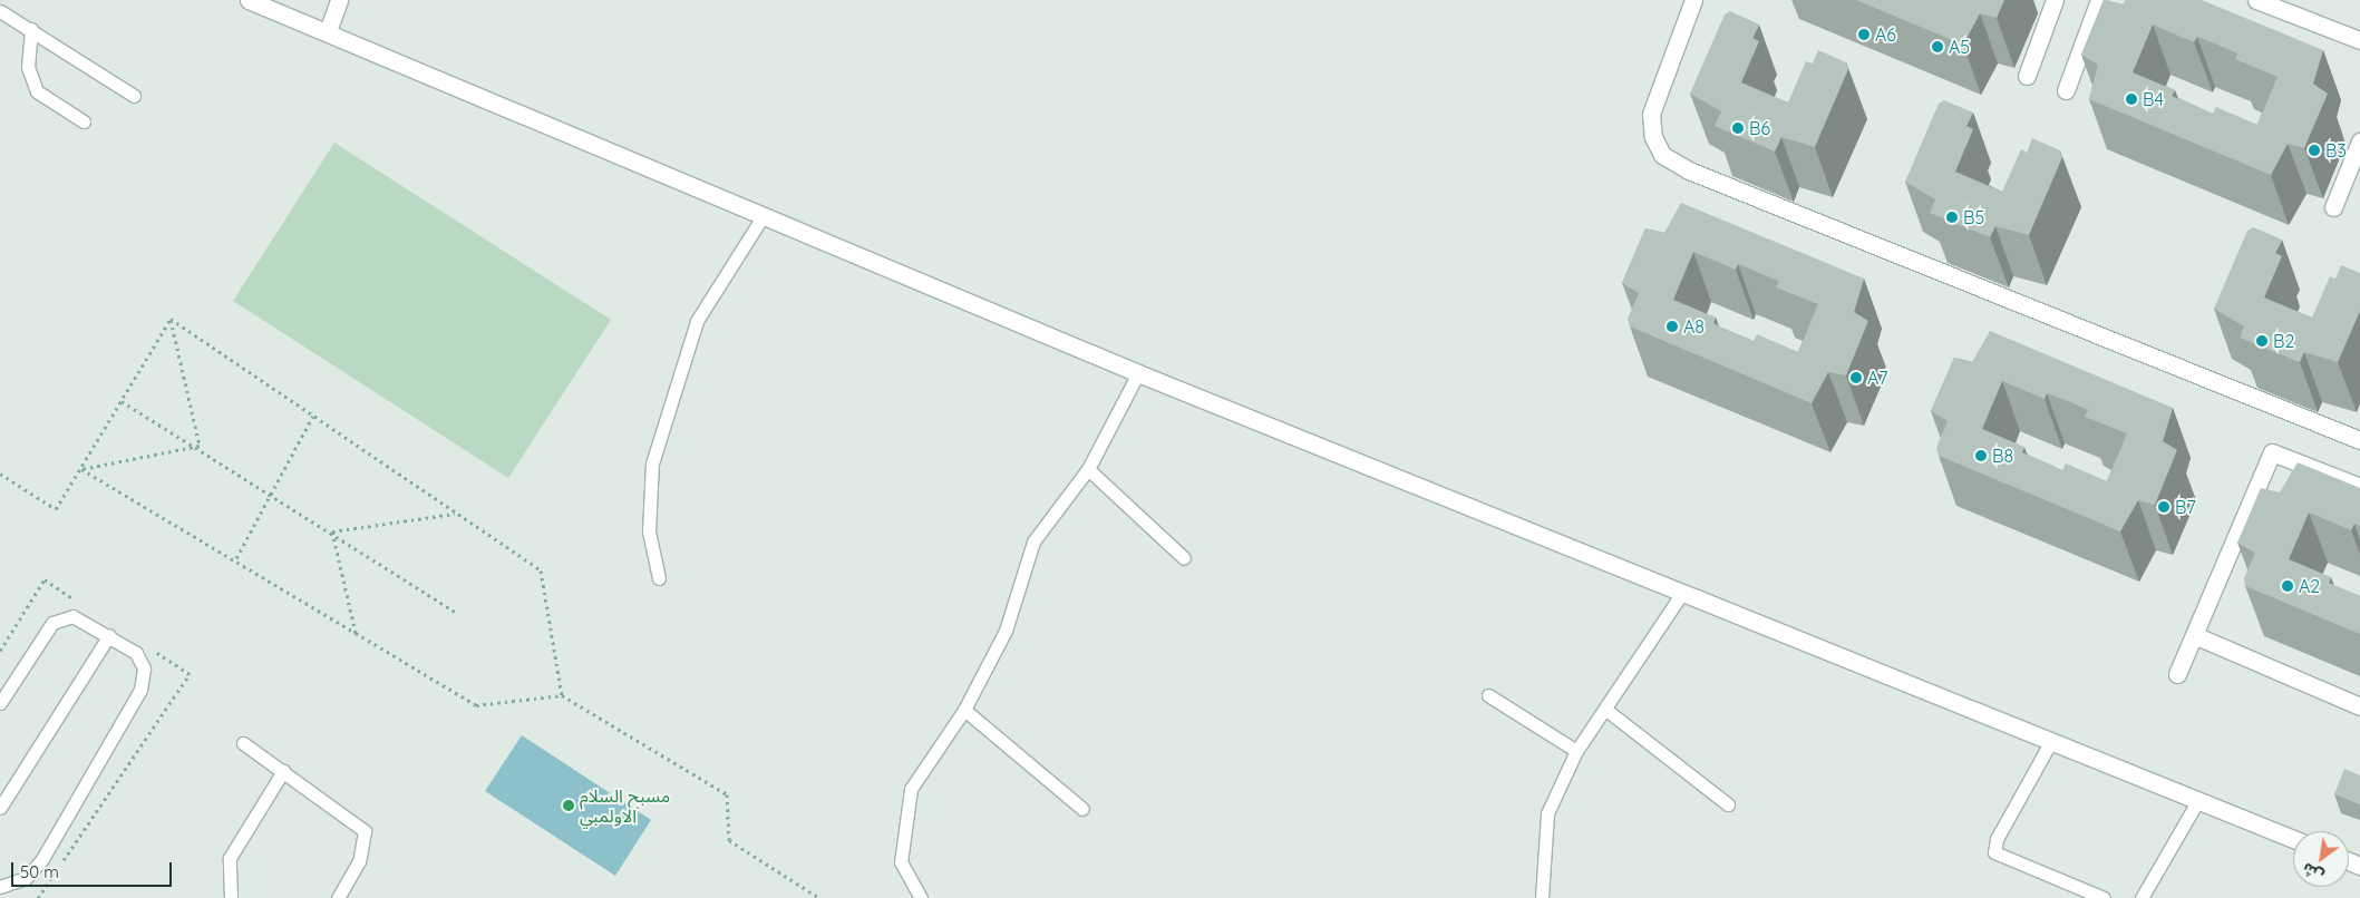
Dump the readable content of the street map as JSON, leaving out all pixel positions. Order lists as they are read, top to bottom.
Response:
{
  "places": [
    "A6",
    "A5",
    "B4",
    "B6",
    "B3",
    "B5",
    "A8",
    "B2",
    "A7",
    "B8",
    "B7",
    "A2",
    "مسبح السلام الاولمبي"
  ],
  "scale_bar": "50 m",
  "north": "bottom left"
}
